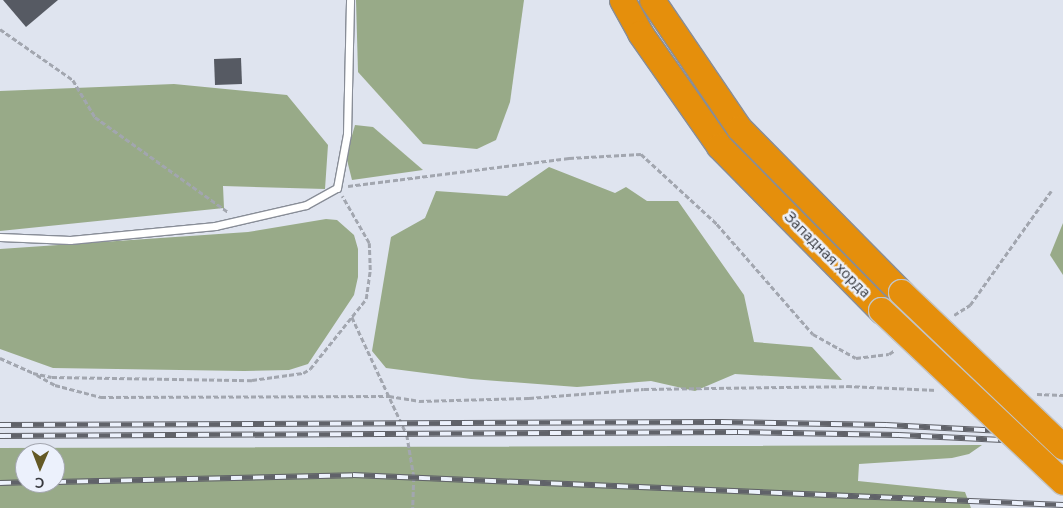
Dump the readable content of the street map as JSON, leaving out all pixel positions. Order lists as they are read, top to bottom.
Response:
{
  "streets": {
    "highway": ["Западная хорда"]
  },
  "north": "bottom"
}
